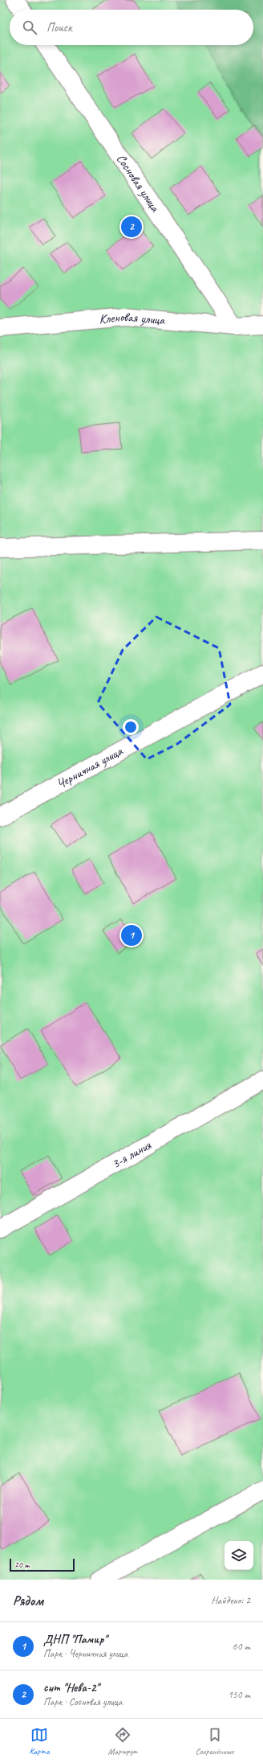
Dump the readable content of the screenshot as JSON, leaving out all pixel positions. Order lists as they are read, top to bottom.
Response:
{
  "streets": {
    "street": [
      "Сосновая улица",
      "Кленовая улица",
      "Черничная улица",
      "3-я линия"
    ]
  },
  "crossings": [
    ["Сосновая улица", "Кленовая улица"]
  ],
  "scale_bar": "20 m",
  "page": {
    "search": "Поиск",
    "pins": ["2", "1"],
    "scale": "20 m",
    "heading": ["Рядом", "Найдено: 2"],
    "list": [
      {
        "mark": "1",
        "name": "ДНП \"Памир\"",
        "note": "Парк · Черничная улица",
        "value": "60 m"
      },
      {
        "mark": "2",
        "name": "снт \"Нева-2\"",
        "note": "Парк · Сосновая улица",
        "value": "150 m"
      }
    ],
    "nav": ["Карта", "Маршрут", "Сохранённые"]
  }
}
